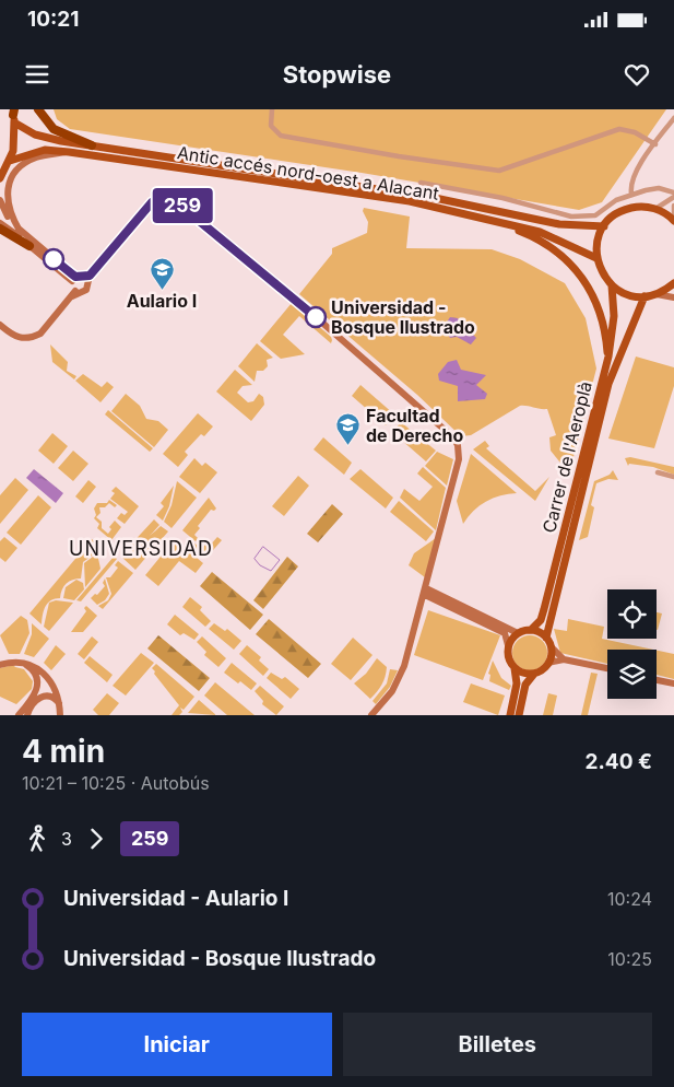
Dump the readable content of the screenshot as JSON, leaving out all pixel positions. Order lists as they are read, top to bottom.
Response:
{
  "streets": {
    "main road": ["Antic accés nord-oest a Alacant", "Carrer de l'Aeroplà"]
  },
  "districts": ["UNIVERSIDAD"],
  "places": {
    "school or university": ["Aulario I", "Facultad de Derecho"],
    "other": ["Universidad - Bosque Ilustrado"]
  },
  "lines": ["bus line 259"],
  "page": {
    "status": "10:21",
    "header": "Stopwise",
    "on_map": "259",
    "heading": ["4 min", "10:21 – 10:25 · Autobús", "2.40 €"],
    "legs": ["3", "259"],
    "list": [
      {
        "name": "Universidad - Aulario I",
        "value": "10:24"
      },
      {
        "name": "Universidad - Bosque Ilustrado",
        "value": "10:25"
      }
    ],
    "buttons": ["Iniciar", "Billetes"]
  }
}
